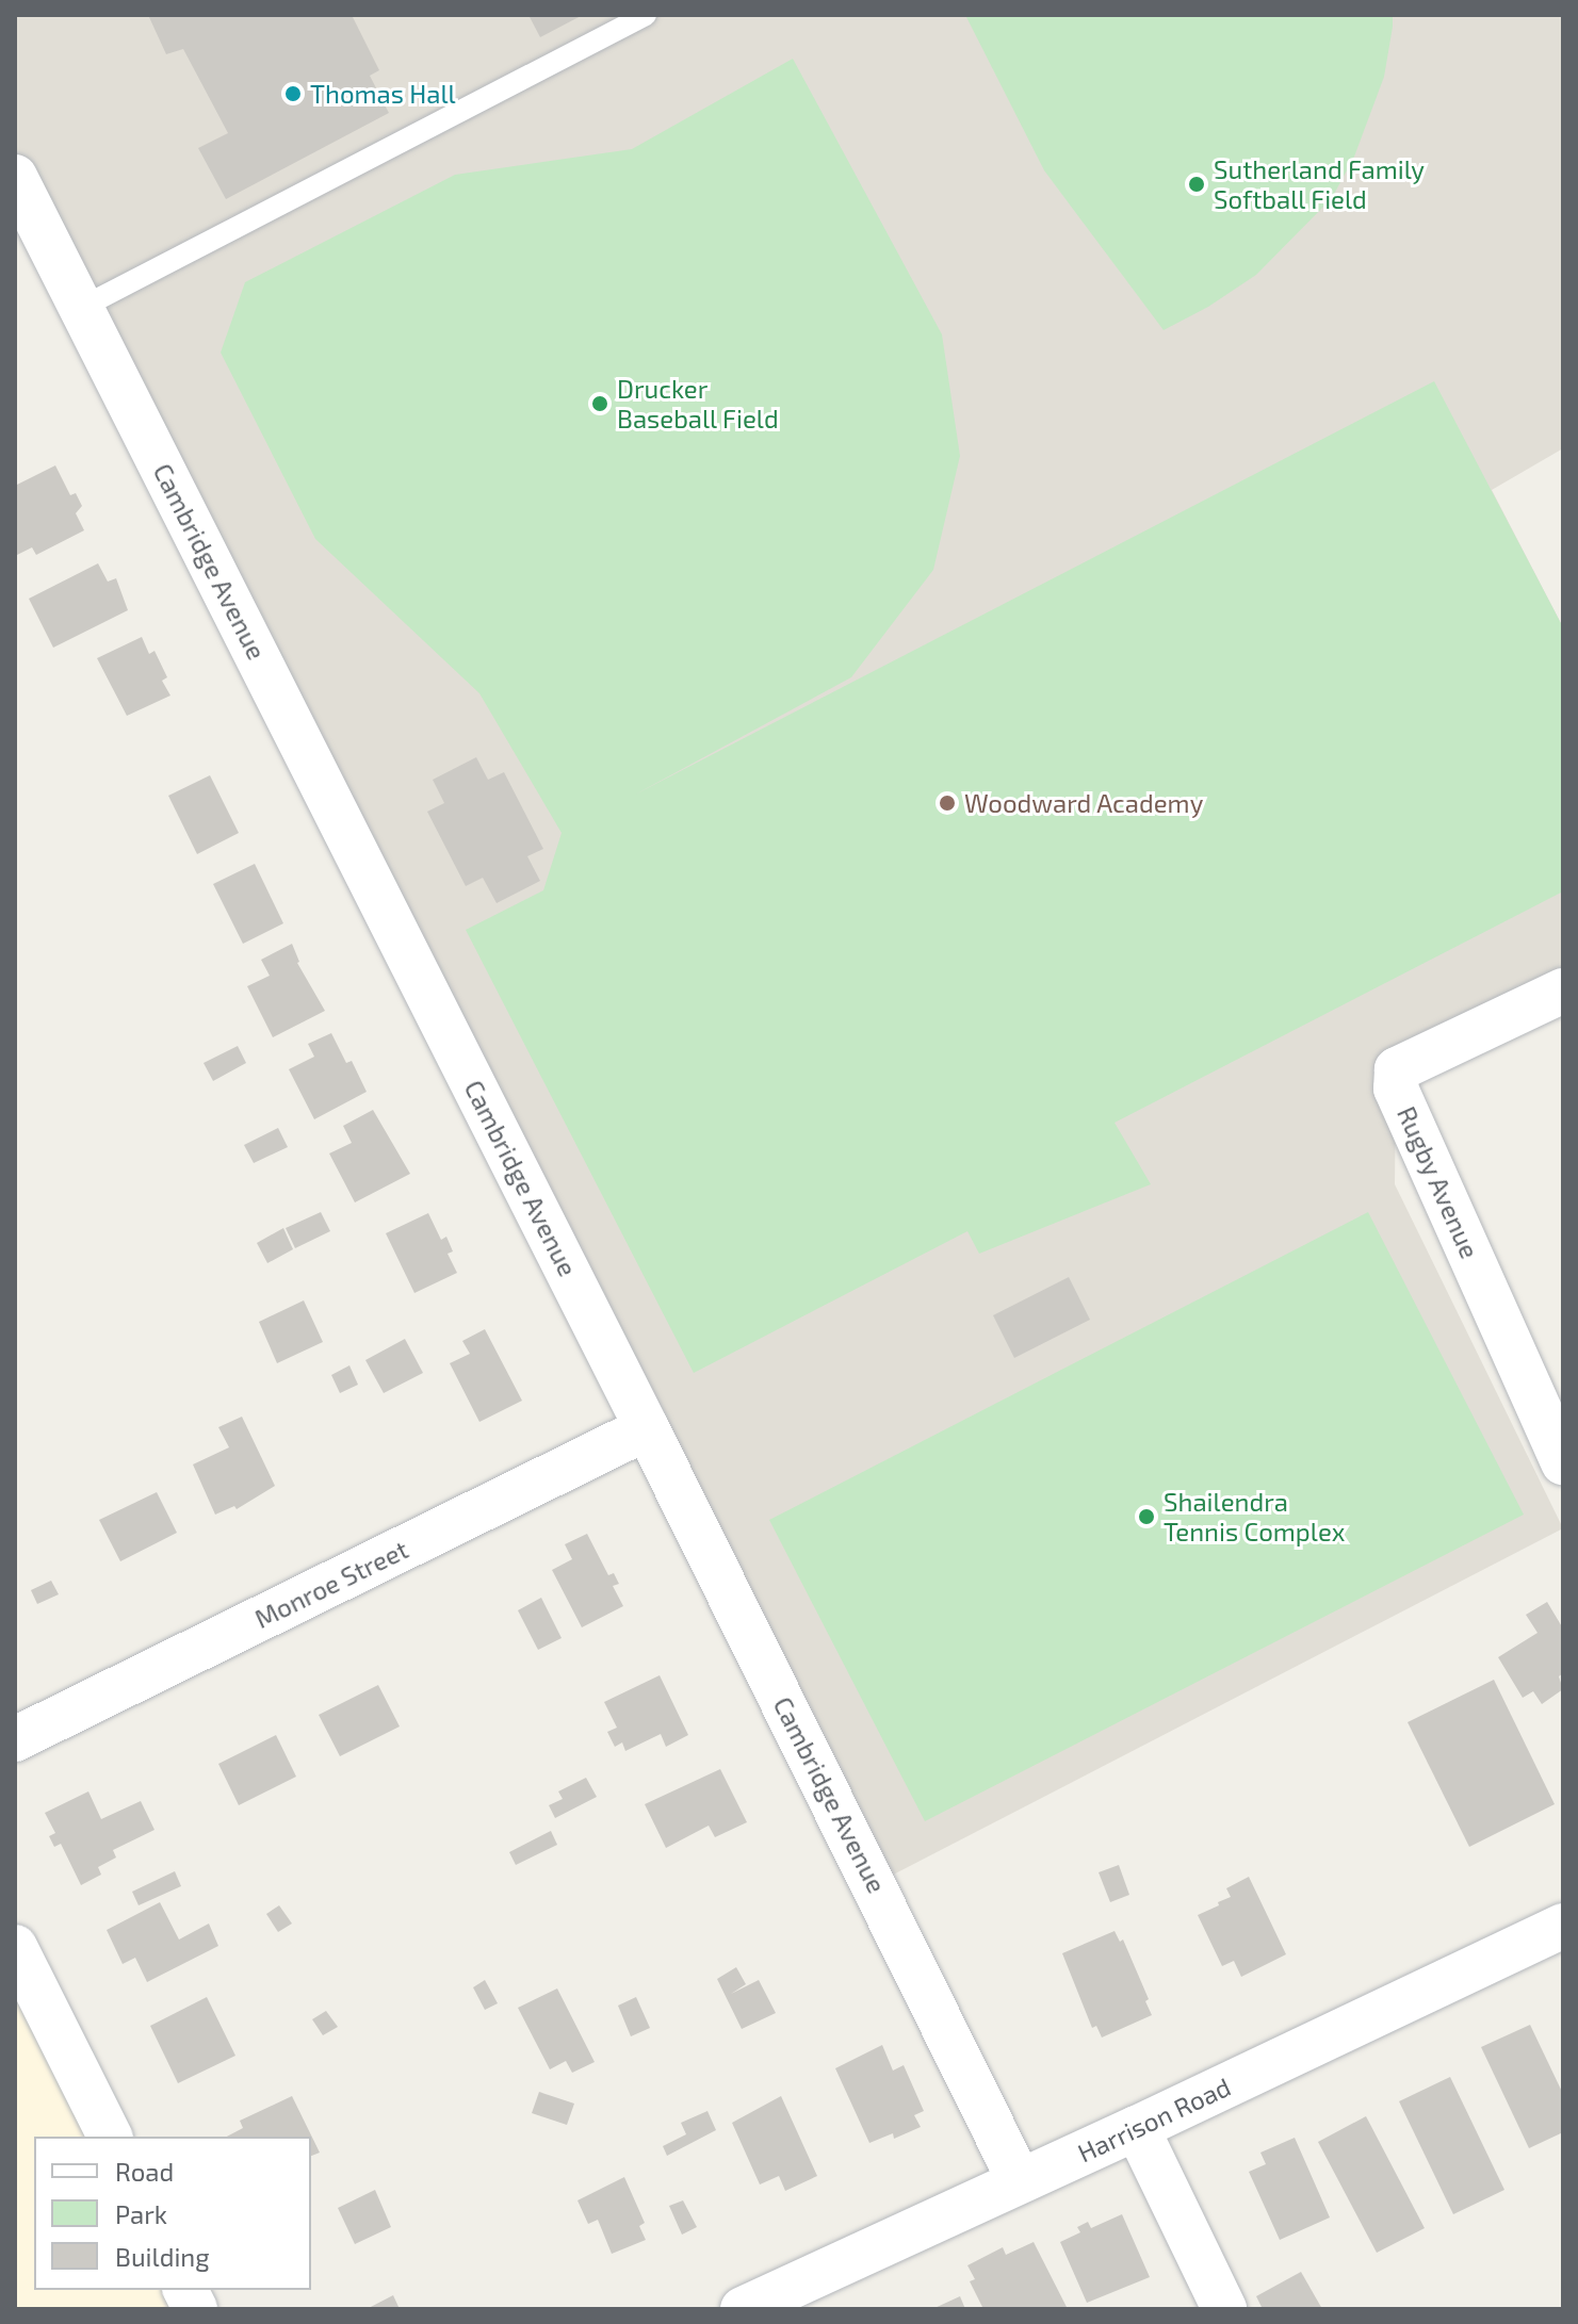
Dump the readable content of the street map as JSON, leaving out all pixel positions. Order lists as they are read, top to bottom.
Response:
{
  "streets": {
    "street": [
      "Cambridge Avenue",
      "Rugby Avenue",
      "Monroe Street",
      "Harrison Road"
    ]
  },
  "crossings": [
    ["Cambridge Avenue", "Monroe Street"],
    ["Cambridge Avenue", "Harrison Road"]
  ],
  "places": [
    "Thomas Hall",
    "Sutherland Family Softball Field",
    "Drucker Baseball Field",
    "Woodward Academy",
    "Shailendra Tennis Complex"
  ],
  "legend": ["Road", "Park", "Building"]
}
